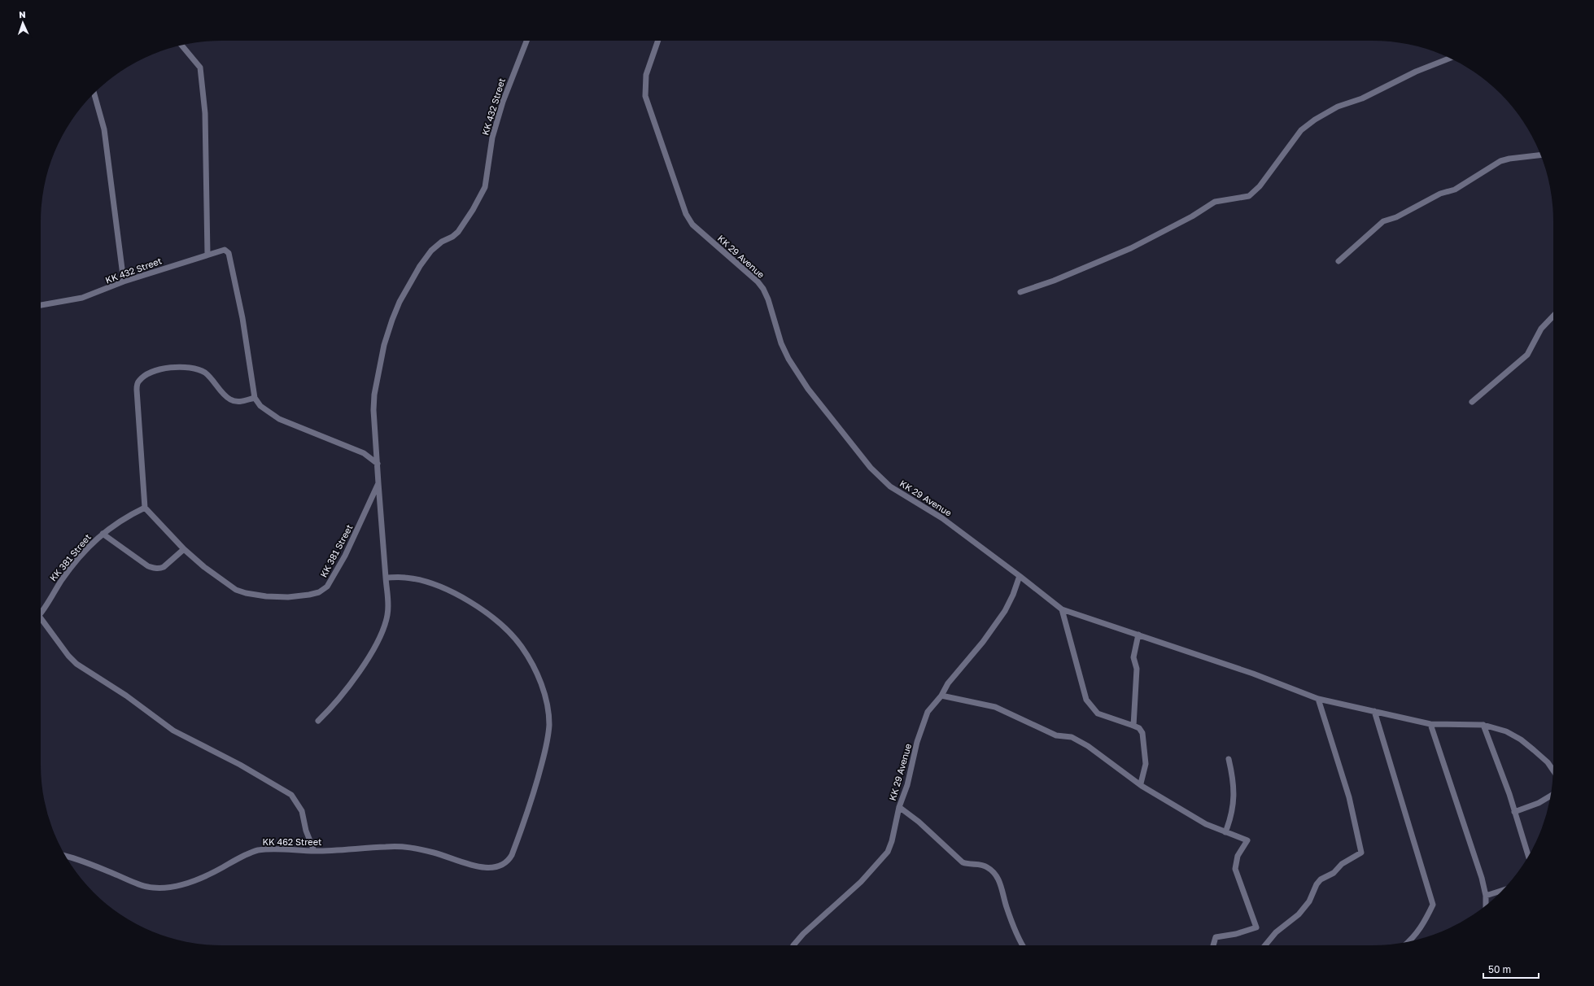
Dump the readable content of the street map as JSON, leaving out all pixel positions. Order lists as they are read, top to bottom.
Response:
{
  "streets": {
    "street": [
      "KK 432 Street",
      "KK 29 Avenue",
      "KK 381 Street",
      "KK 462 Street"
    ]
  },
  "crossings": [
    ["KK 432 Street", "KK 381 Street"]
  ],
  "scale_bar": "50 m",
  "north": "top"
}
